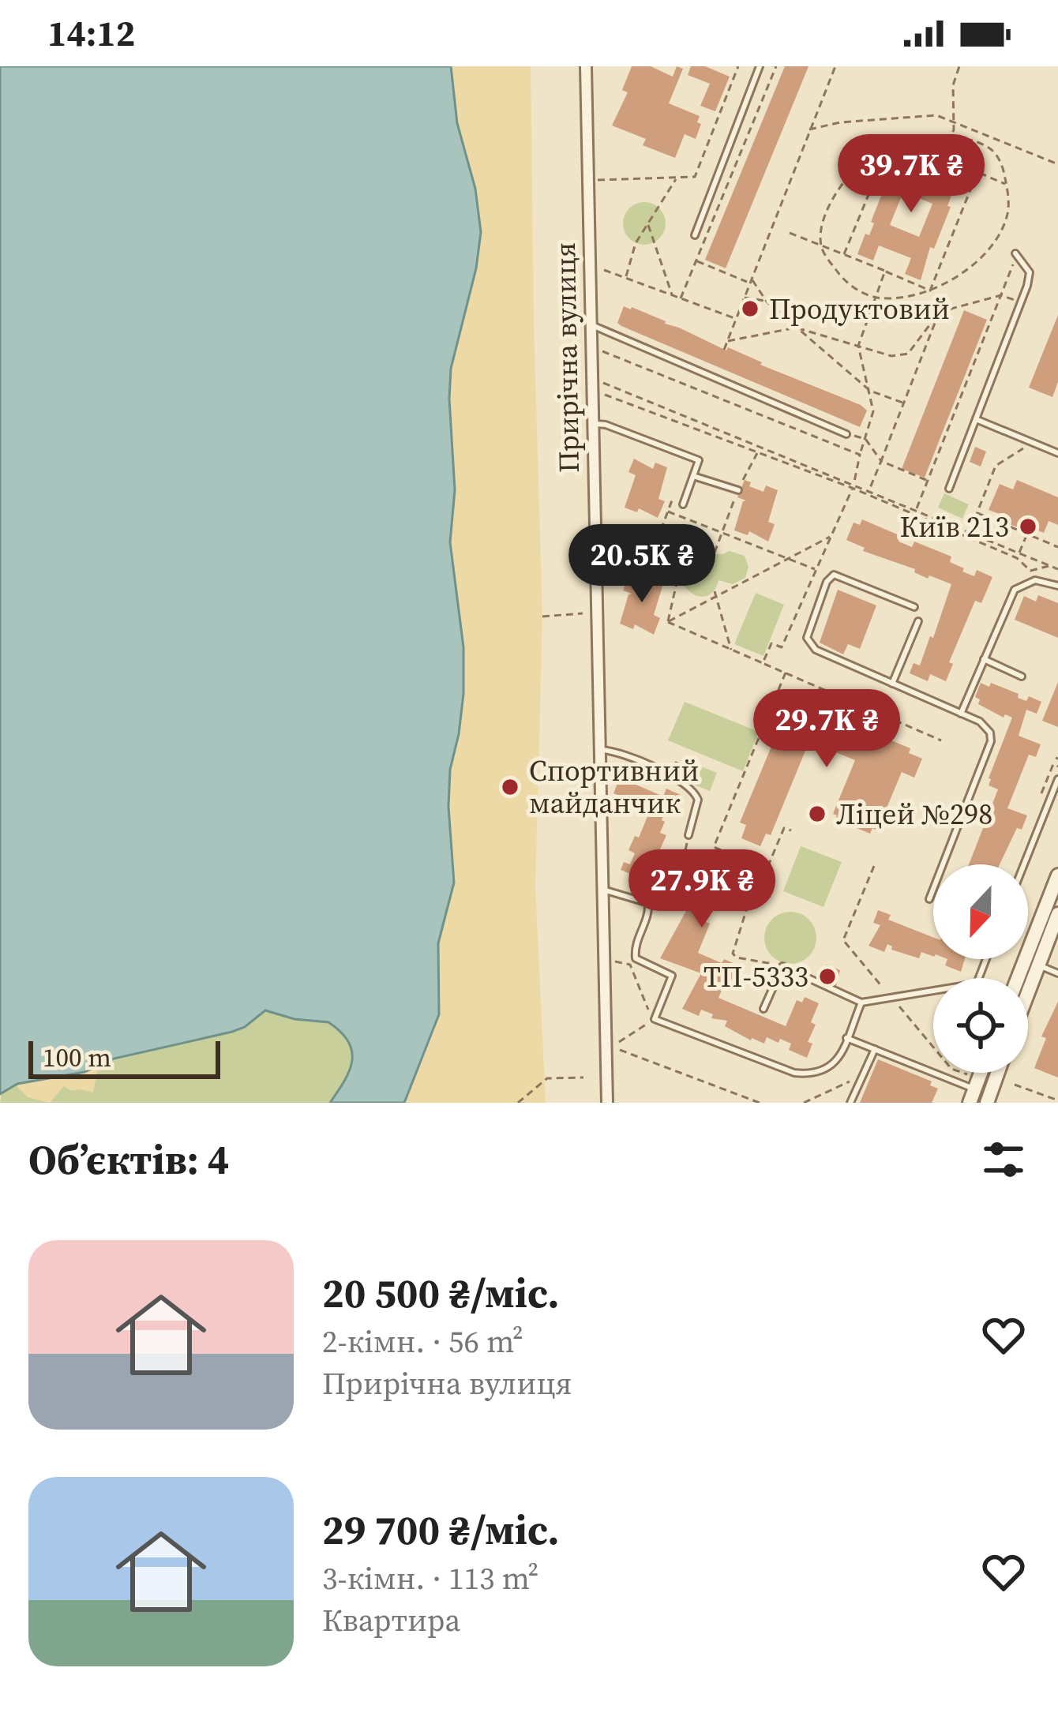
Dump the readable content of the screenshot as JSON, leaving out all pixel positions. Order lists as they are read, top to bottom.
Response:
{
  "streets": {
    "street": ["Прирічна вулиця"]
  },
  "places": [
    "Продуктовий",
    "Київ 213",
    "Спортивний майданчик",
    "Ліцей №298",
    "ТП-5333"
  ],
  "scale_bar": "100 m",
  "north": "bottom",
  "page": {
    "status": "14:12",
    "price": [
      "39.7K ₴",
      "20.5K ₴",
      "29.7K ₴",
      "27.9K ₴"
    ],
    "scale": "100 m",
    "heading": "Об’єктів: 4",
    "list": [
      {
        "name": "20 500 ₴/міс.",
        "note": "2-кімн. · 56 m² · Прирічна вулиця"
      },
      {
        "name": "29 700 ₴/міс.",
        "note": "3-кімн. · 113 m² · Квартира"
      }
    ]
  }
}
